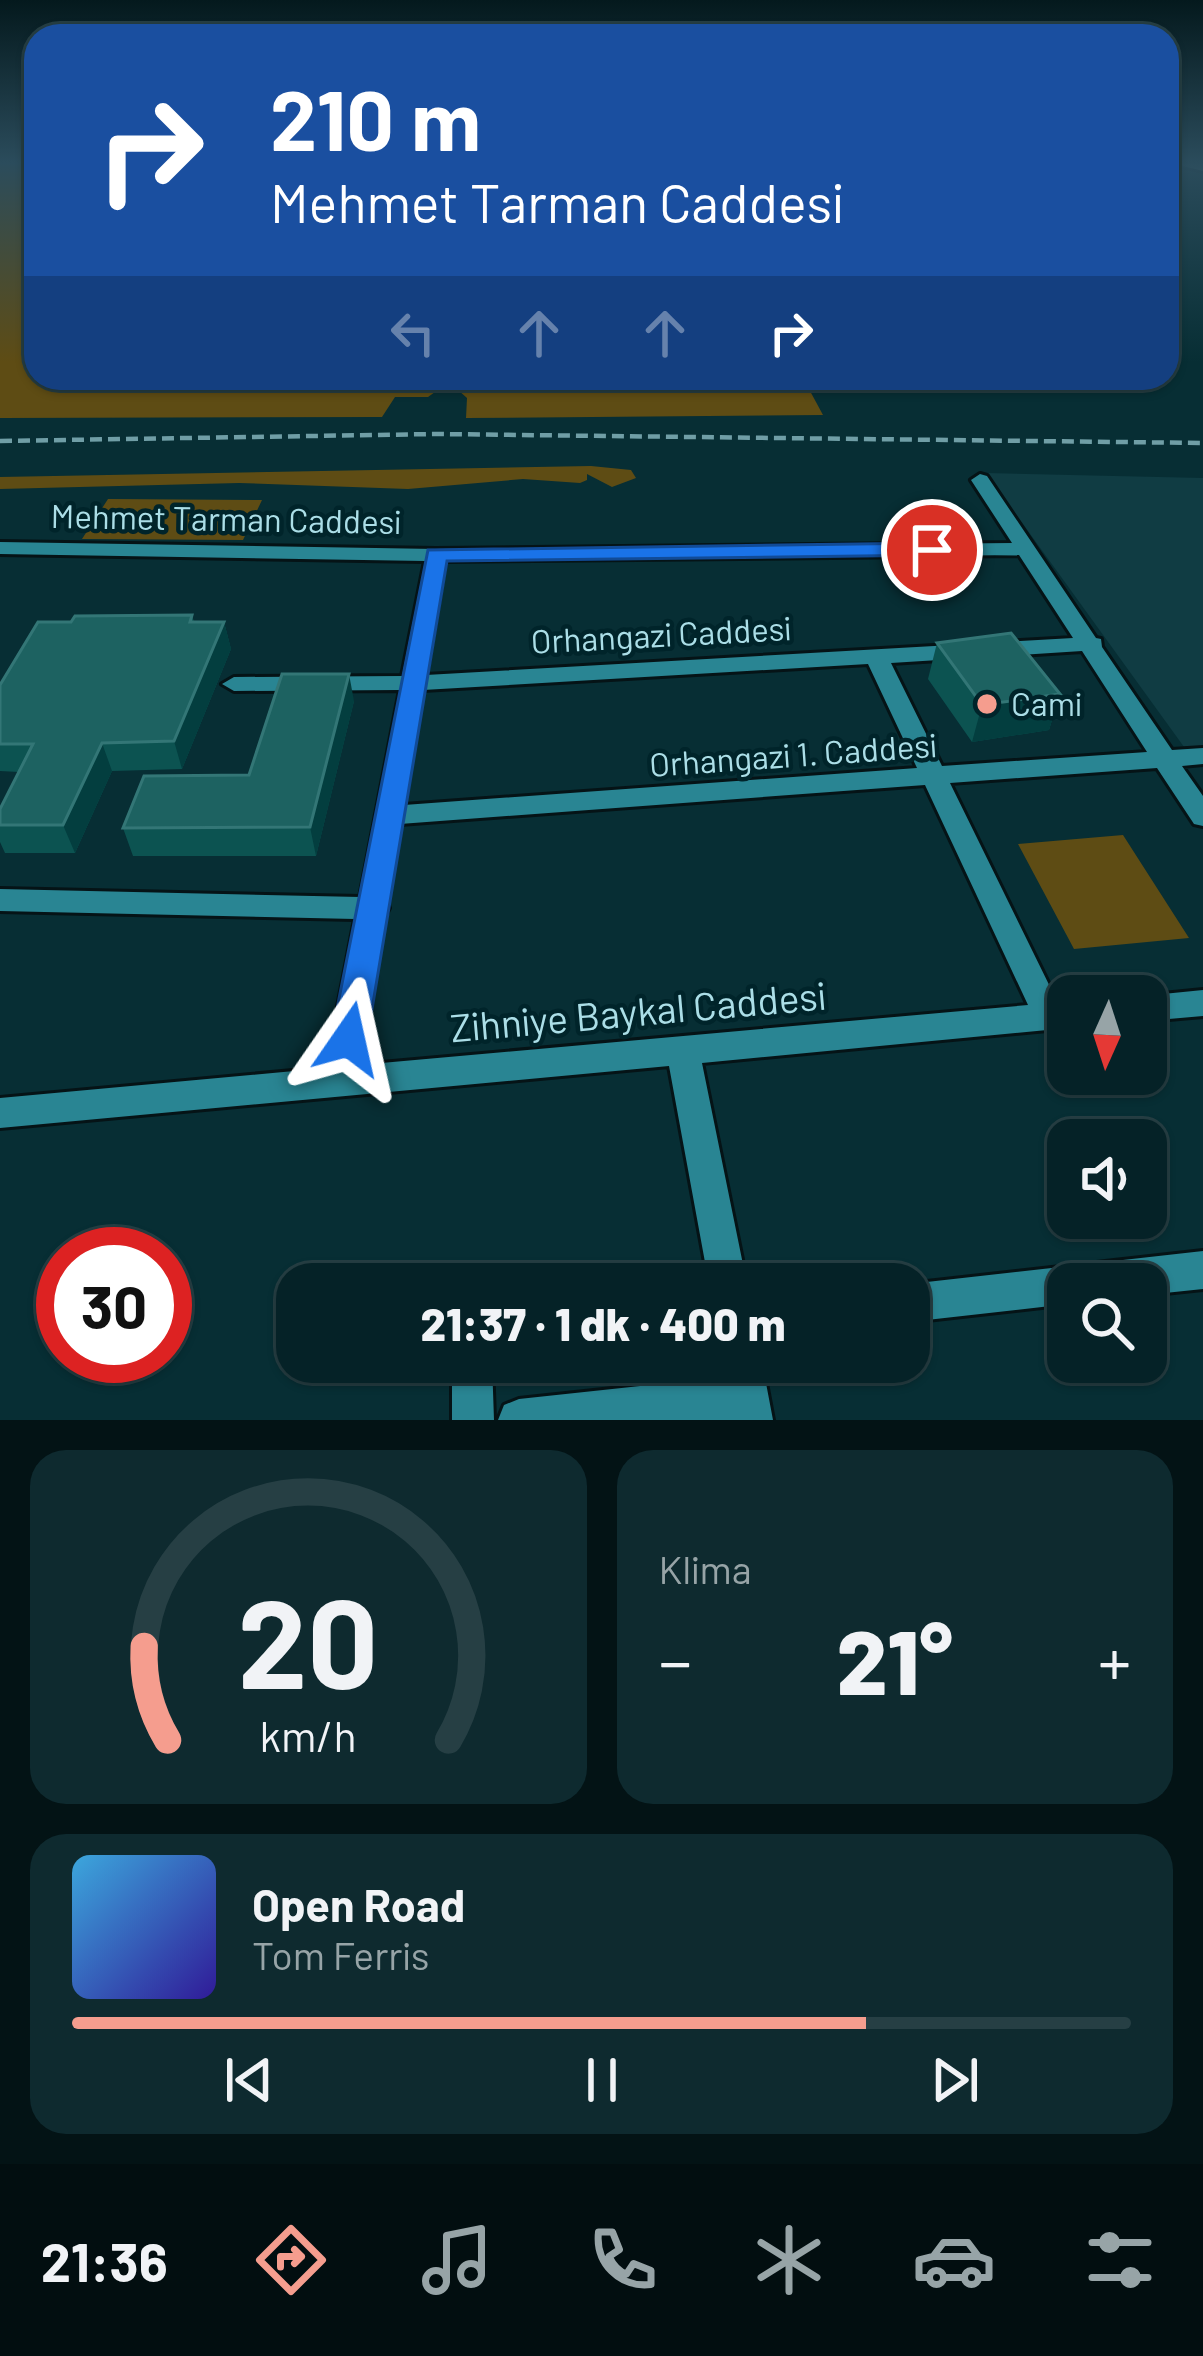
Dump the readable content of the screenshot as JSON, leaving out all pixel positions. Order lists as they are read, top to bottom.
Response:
{
  "streets": {
    "street": [
      "Mehmet Tarman Caddesi",
      "Orhangazi Caddesi",
      "Orhangazi 1. Caddesi",
      "Zihniye Baykal Caddesi"
    ]
  },
  "places": ["Cami"],
  "north": "bottom",
  "page": {
    "turn": ["210 m", "Mehmet Tarman Caddesi"],
    "limit": "30",
    "trip": "21:37 · 1 dk · 400 m",
    "tile": "Klima",
    "heat": ["−", "21°", "+"],
    "song": ["Open Road", "Tom Ferris"],
    "tabs": "21:36",
    "gauge": ["20", "km/h"]
  }
}
